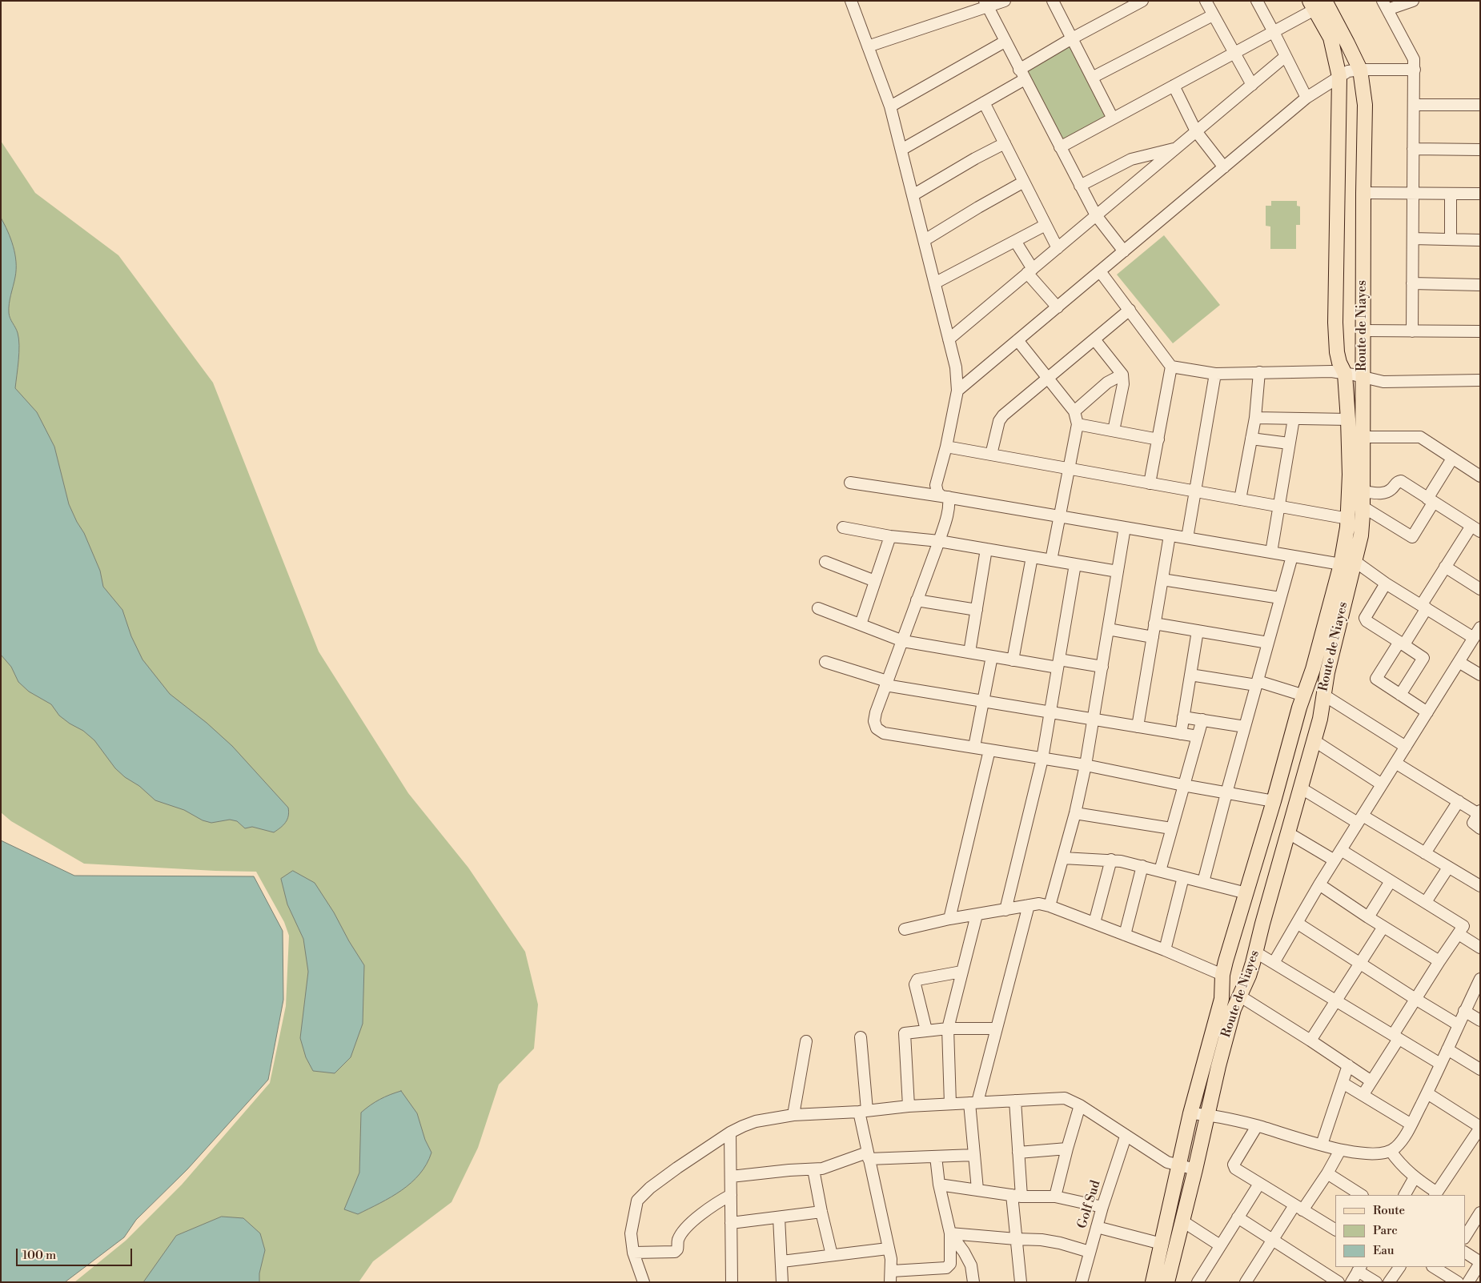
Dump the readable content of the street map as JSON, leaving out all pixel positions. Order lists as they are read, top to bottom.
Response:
{
  "streets": {
    "main road": ["Route de Niayes"],
    "street": ["Golf Sud"]
  },
  "legend": ["Route", "Parc", "Eau"],
  "scale_bar": "100 m"
}
